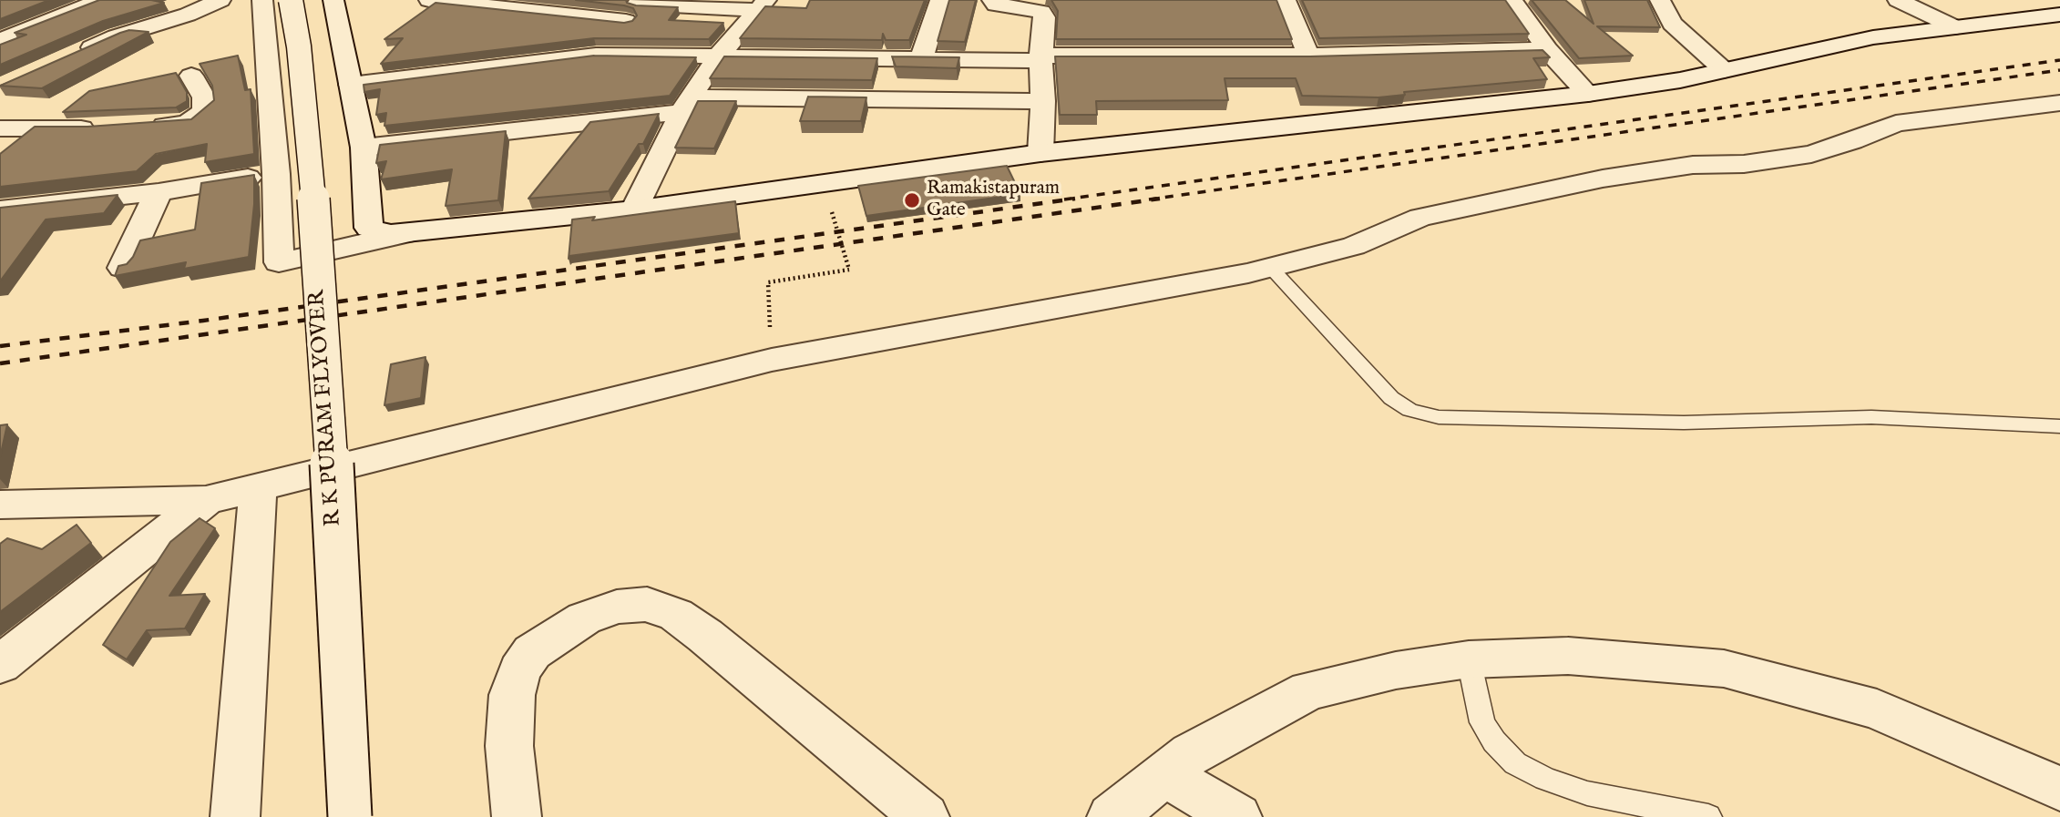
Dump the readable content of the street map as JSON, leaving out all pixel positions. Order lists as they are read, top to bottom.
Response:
{
  "streets": {
    "street": ["R K PURAM FLYOVER"]
  },
  "places": ["Ramakistapuram Gate"]
}
